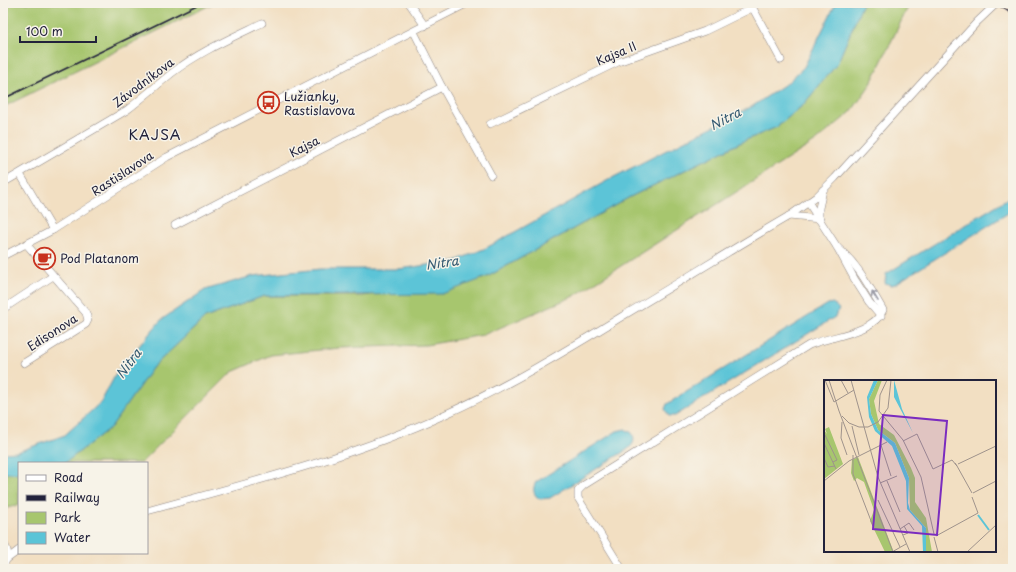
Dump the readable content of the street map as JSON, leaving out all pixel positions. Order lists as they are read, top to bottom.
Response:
{
  "streets": {
    "street": [
      "Kajsa II",
      "Závodníkova",
      "Kajsa",
      "Rastislavova",
      "Edisonova"
    ]
  },
  "crossings": [
    ["Rastislavova", "Edisonova"]
  ],
  "districts": ["KAJSA"],
  "water": ["Nitra"],
  "places": {
    "bus stop": ["Lužianky, Rastislavova"],
    "cafe": ["Pod Platanom"]
  },
  "legend": [
    "Road",
    "Railway",
    "Park",
    "Water"
  ],
  "scale_bar": "100 m"
}
